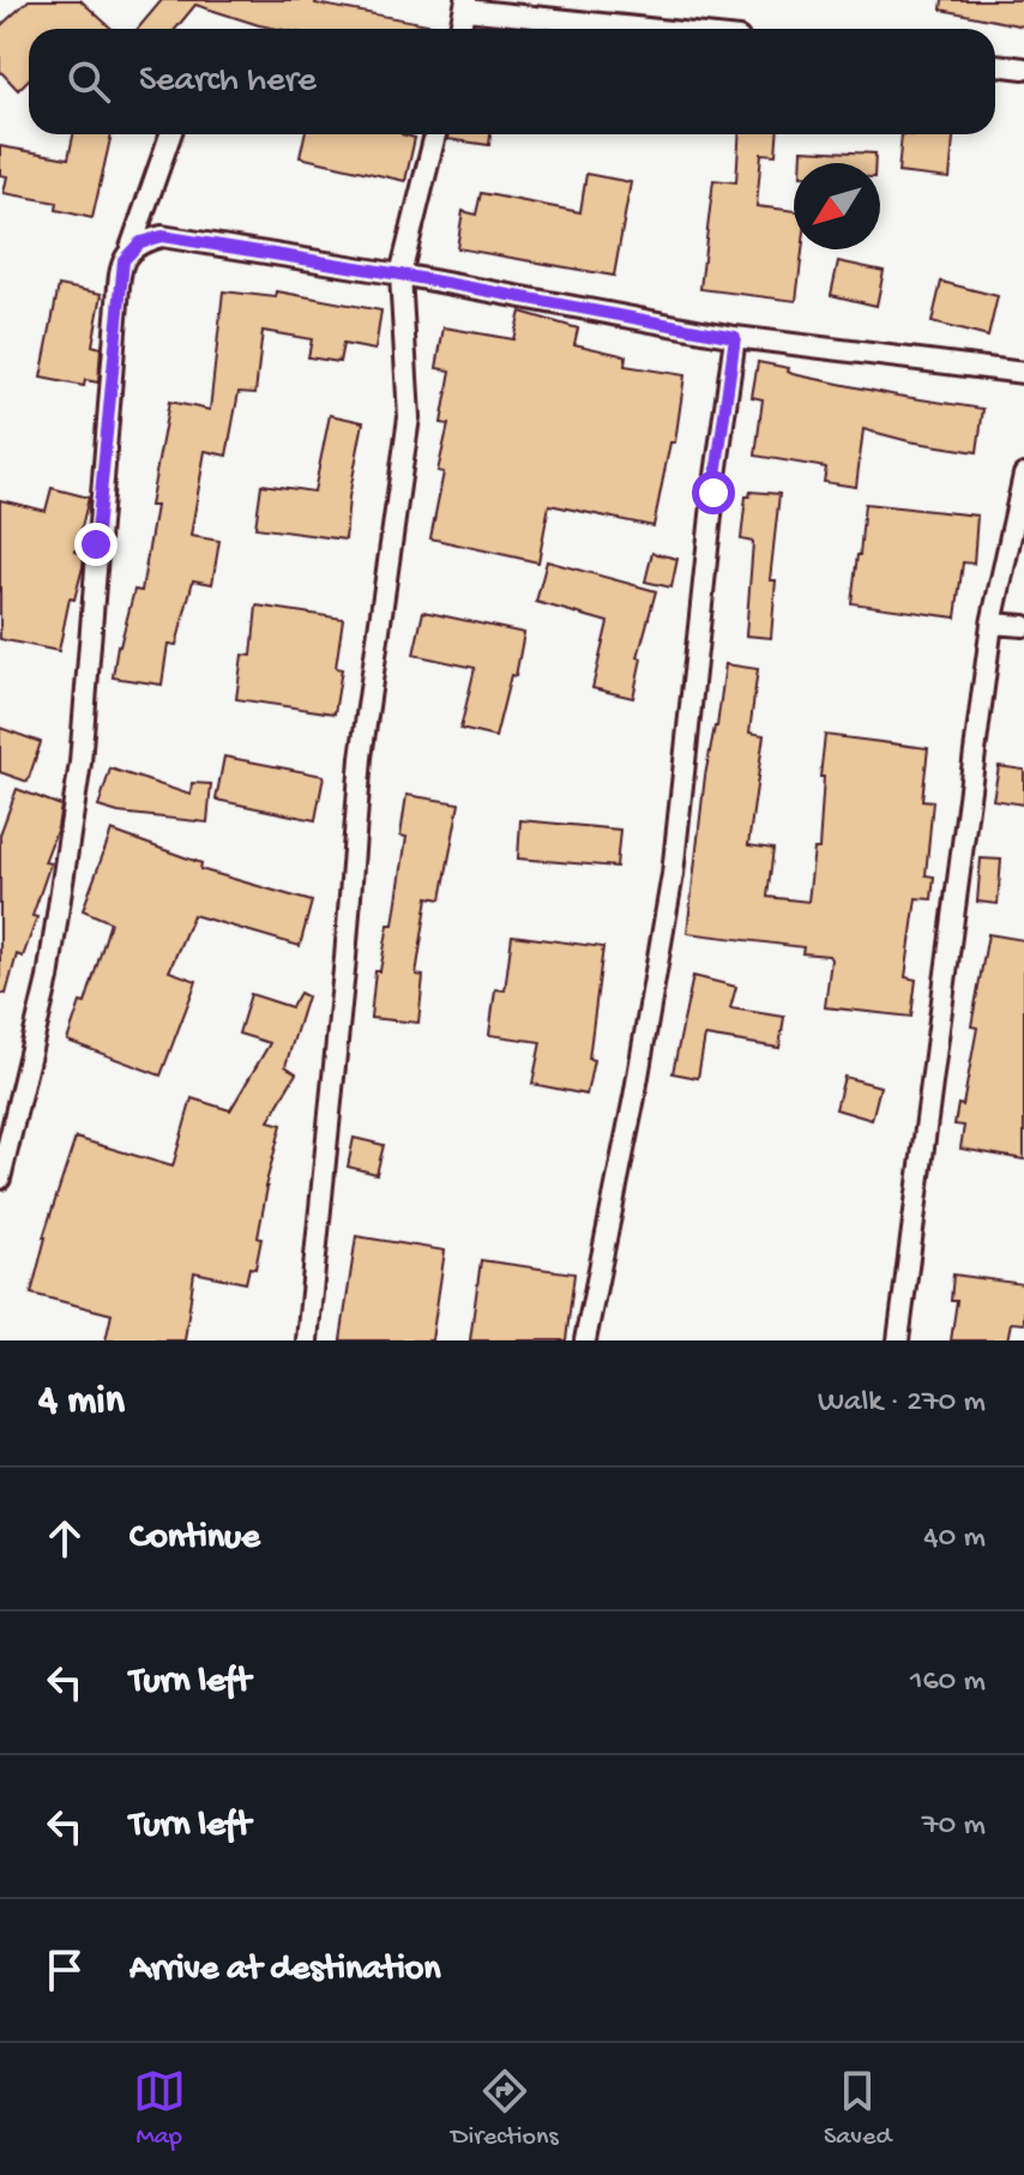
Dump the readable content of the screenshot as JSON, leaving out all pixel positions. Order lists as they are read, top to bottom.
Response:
{
  "north": "bottom left",
  "page": {
    "search": "Search here",
    "heading": ["4 min", "Walk · 270 m"],
    "list": [
      ["Continue", "40 m"],
      ["Turn left", "160 m"],
      ["Turn left", "70 m"],
      "Arrive at destination"
    ],
    "nav": ["Map", "Directions", "Saved"]
  }
}
